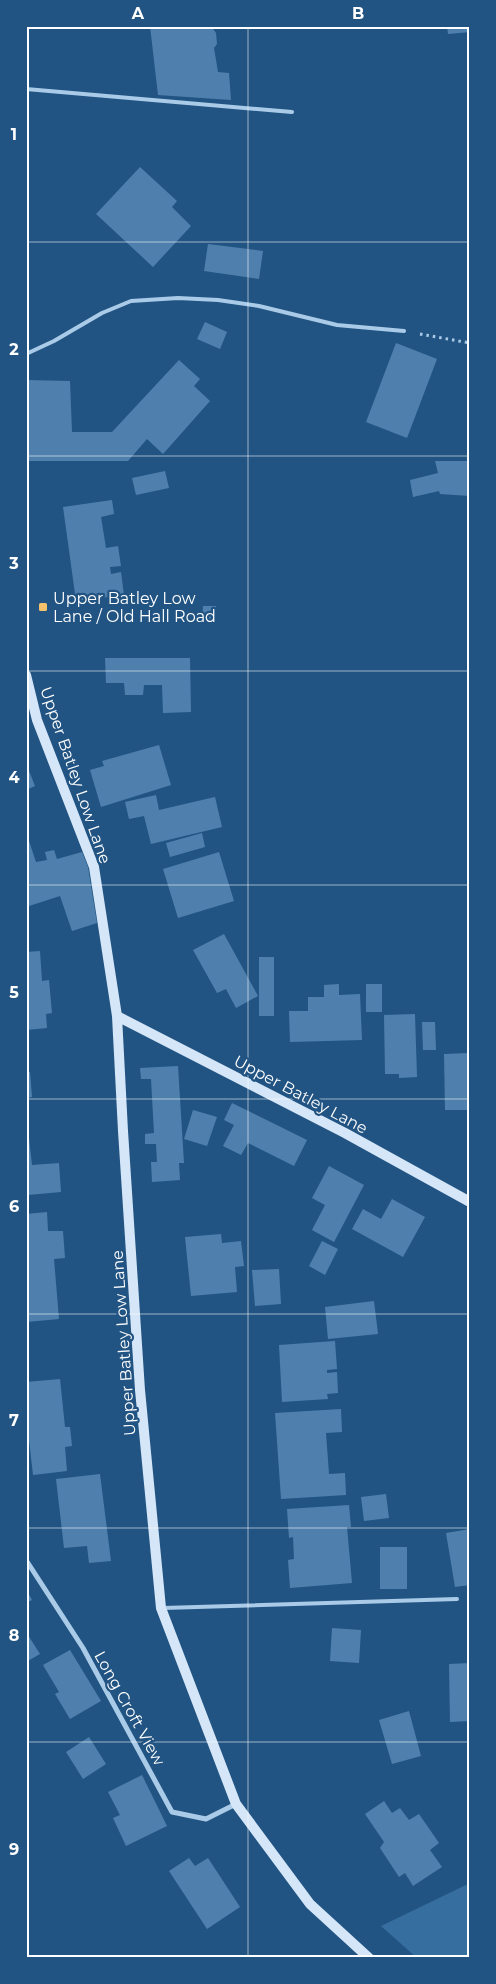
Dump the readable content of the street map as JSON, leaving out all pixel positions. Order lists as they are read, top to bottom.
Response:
{
  "streets": {
    "street": ["Upper Batley Low Lane", "Upper Batley Lane", "Long Croft View"]
  },
  "crossings": [
    ["Upper Batley Low Lane", "Upper Batley Lane"],
    ["Upper Batley Low Lane", "Long Croft View"]
  ],
  "places": {
    "transit": ["Upper Batley Low Lane / Old Hall Road"]
  },
  "grid": {
    "columns": ["A", "B"],
    "rows": [
      "1",
      "2",
      "3",
      "4",
      "5",
      "6",
      "7",
      "8",
      "9"
    ]
  }
}
